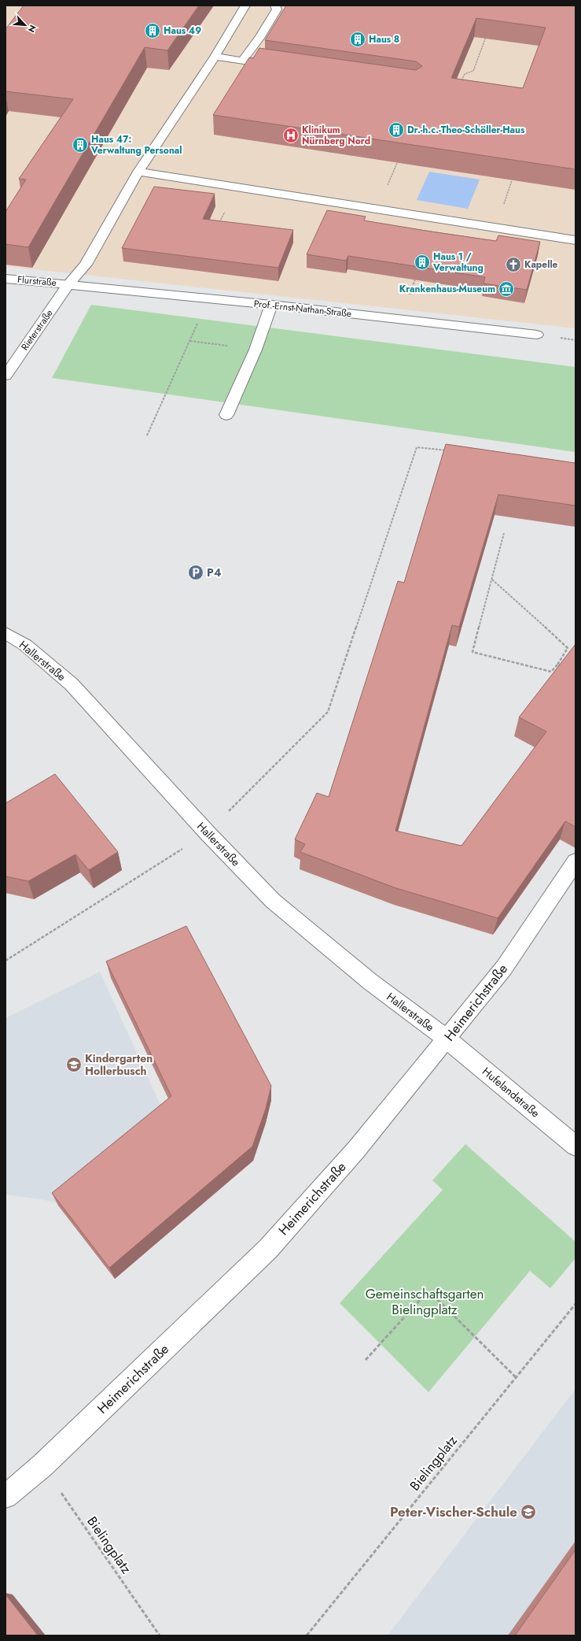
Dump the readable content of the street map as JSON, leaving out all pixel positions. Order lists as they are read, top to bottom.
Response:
{
  "streets": {
    "street": [
      "Flurstraße",
      "Prof.-Ernst-Nathan-Straße",
      "Rieterstraße",
      "Hallerstraße",
      "Heimerichstraße",
      "Hufelandstraße"
    ],
    "path": ["Bielingplatz"]
  },
  "crossings": [
    ["Flurstraße", "Prof.-Ernst-Nathan-Straße"],
    ["Flurstraße", "Rieterstraße"],
    ["Prof.-Ernst-Nathan-Straße", "Rieterstraße"],
    ["Hallerstraße", "Heimerichstraße"],
    ["Hallerstraße", "Hufelandstraße"],
    ["Heimerichstraße", "Hufelandstraße"],
    ["Heimerichstraße", "Bielingplatz"]
  ],
  "parks": ["Gemeinschaftsgarten Bielingplatz"],
  "places": {
    "building": [
      "Haus 49",
      "Haus 8",
      "Dr.-h.c.-Theo-Schöller-Haus",
      "Haus 47: Verwaltung Personal",
      "Haus 1 / Verwaltung"
    ],
    "hospital": ["Klinikum Nürnberg Nord"],
    "church": ["Kapelle"],
    "museum": ["Krankenhaus-Museum"],
    "parking": ["P4"],
    "school or university": ["Kindergarten Hollerbusch", "Peter-Vischer-Schule"]
  },
  "north": "bottom right"
}
